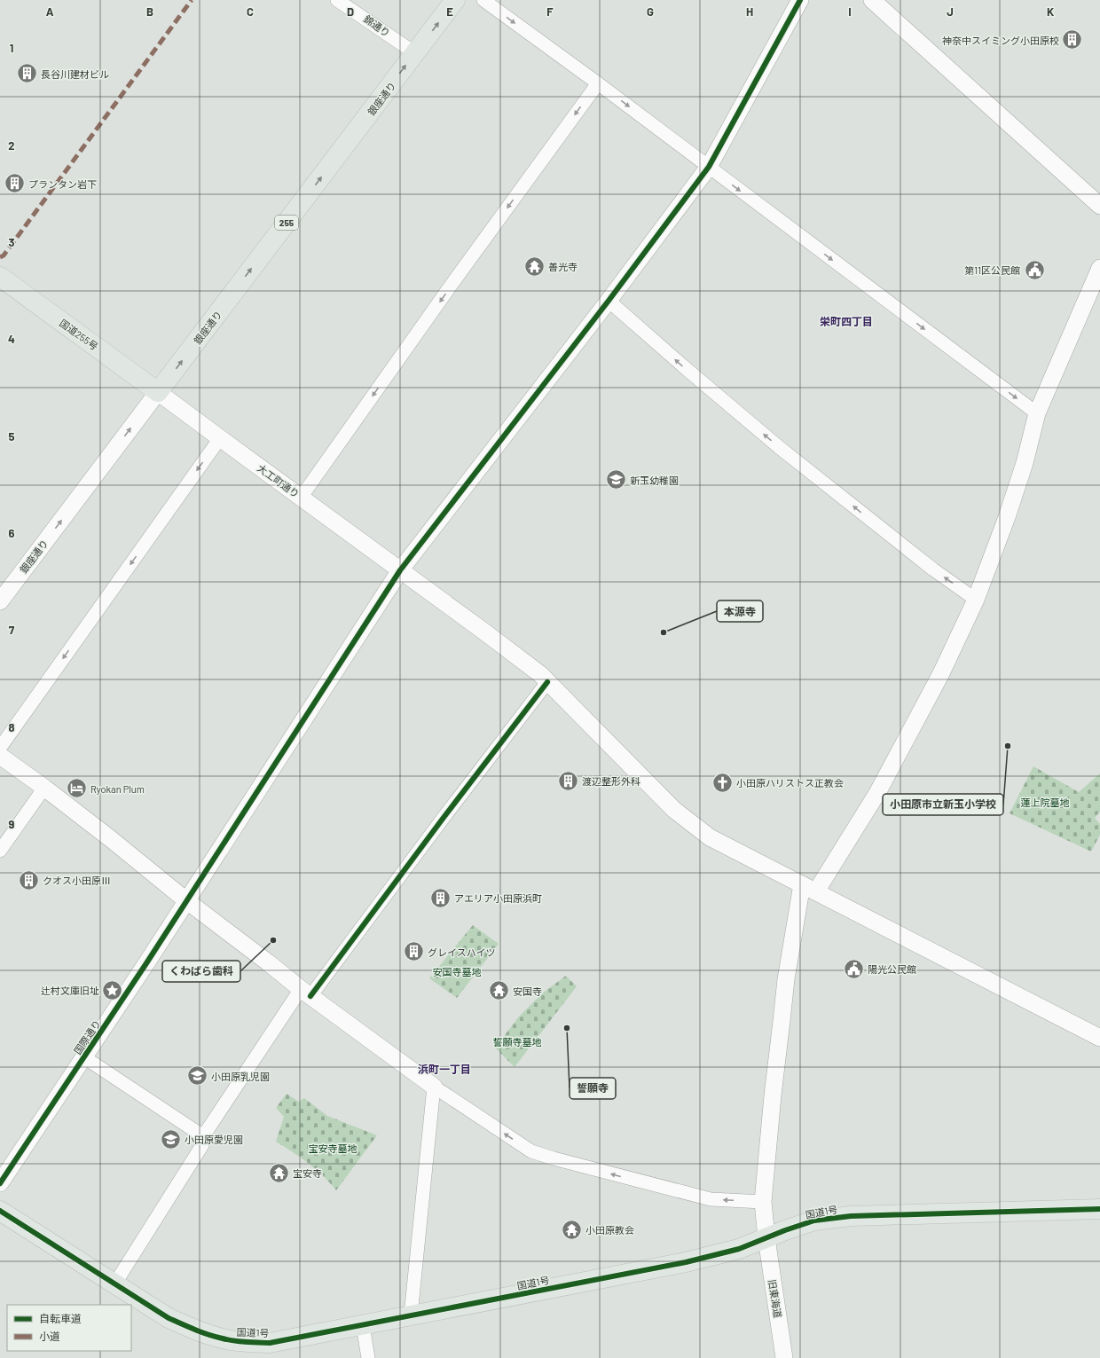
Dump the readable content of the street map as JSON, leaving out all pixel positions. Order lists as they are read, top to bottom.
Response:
{
  "streets": {
    "highway": [
      "銀座通り",
      "255",
      "国道255号",
      "国道1号"
    ],
    "street": [
      "錦通り",
      "大工町通り",
      "国際通り",
      "旧東海道"
    ]
  },
  "crossings": [
    ["錦通り", "銀座通り"],
    ["錦通り", "255"],
    ["銀座通り", "255"],
    ["銀座通り", "国道255号"],
    ["銀座通り", "大工町通り"],
    ["国道255号", "大工町通り"],
    ["大工町通り", "国際通り"],
    ["大工町通り", "旧東海道"],
    ["国道1号", "旧東海道"]
  ],
  "one_way": ["銀座通り"],
  "districts": ["栄町四丁目", "浜町一丁目"],
  "parks": [
    "蓮上院墓地",
    "安国寺墓地",
    "誓願寺墓地",
    "宝安寺墓地"
  ],
  "places": {
    "building": [
      "神奈中スイミング小田原校",
      "長谷川建材ビル",
      "プランタン岩下",
      "渡辺整形外科",
      "クオス小田原Ⅲ",
      "アエリア小田原浜町",
      "グレイスハイツ"
    ],
    "temple": [
      "善光寺",
      "安国寺",
      "宝安寺",
      "小田原教会"
    ],
    "public building": ["第11区公民館", "陽光公民館"],
    "school or university": ["新玉幼稚園", "小田原乳児園", "小田原愛児園"],
    "other": [
      "本源寺",
      "小田原市立新玉小学校",
      "くわばら歯科",
      "誓願寺"
    ],
    "church": ["小田原ハリストス正教会"],
    "hotel": ["Ryokan Plum"],
    "place": ["辻村文庫旧址"]
  },
  "legend": ["自転車道", "小道"],
  "grid": {
    "columns": [
      "A",
      "B",
      "C",
      "D",
      "E",
      "F",
      "G",
      "H",
      "I",
      "J",
      "K"
    ],
    "rows": [
      "1",
      "2",
      "3",
      "4",
      "5",
      "6",
      "7",
      "8",
      "9"
    ]
  }
}
